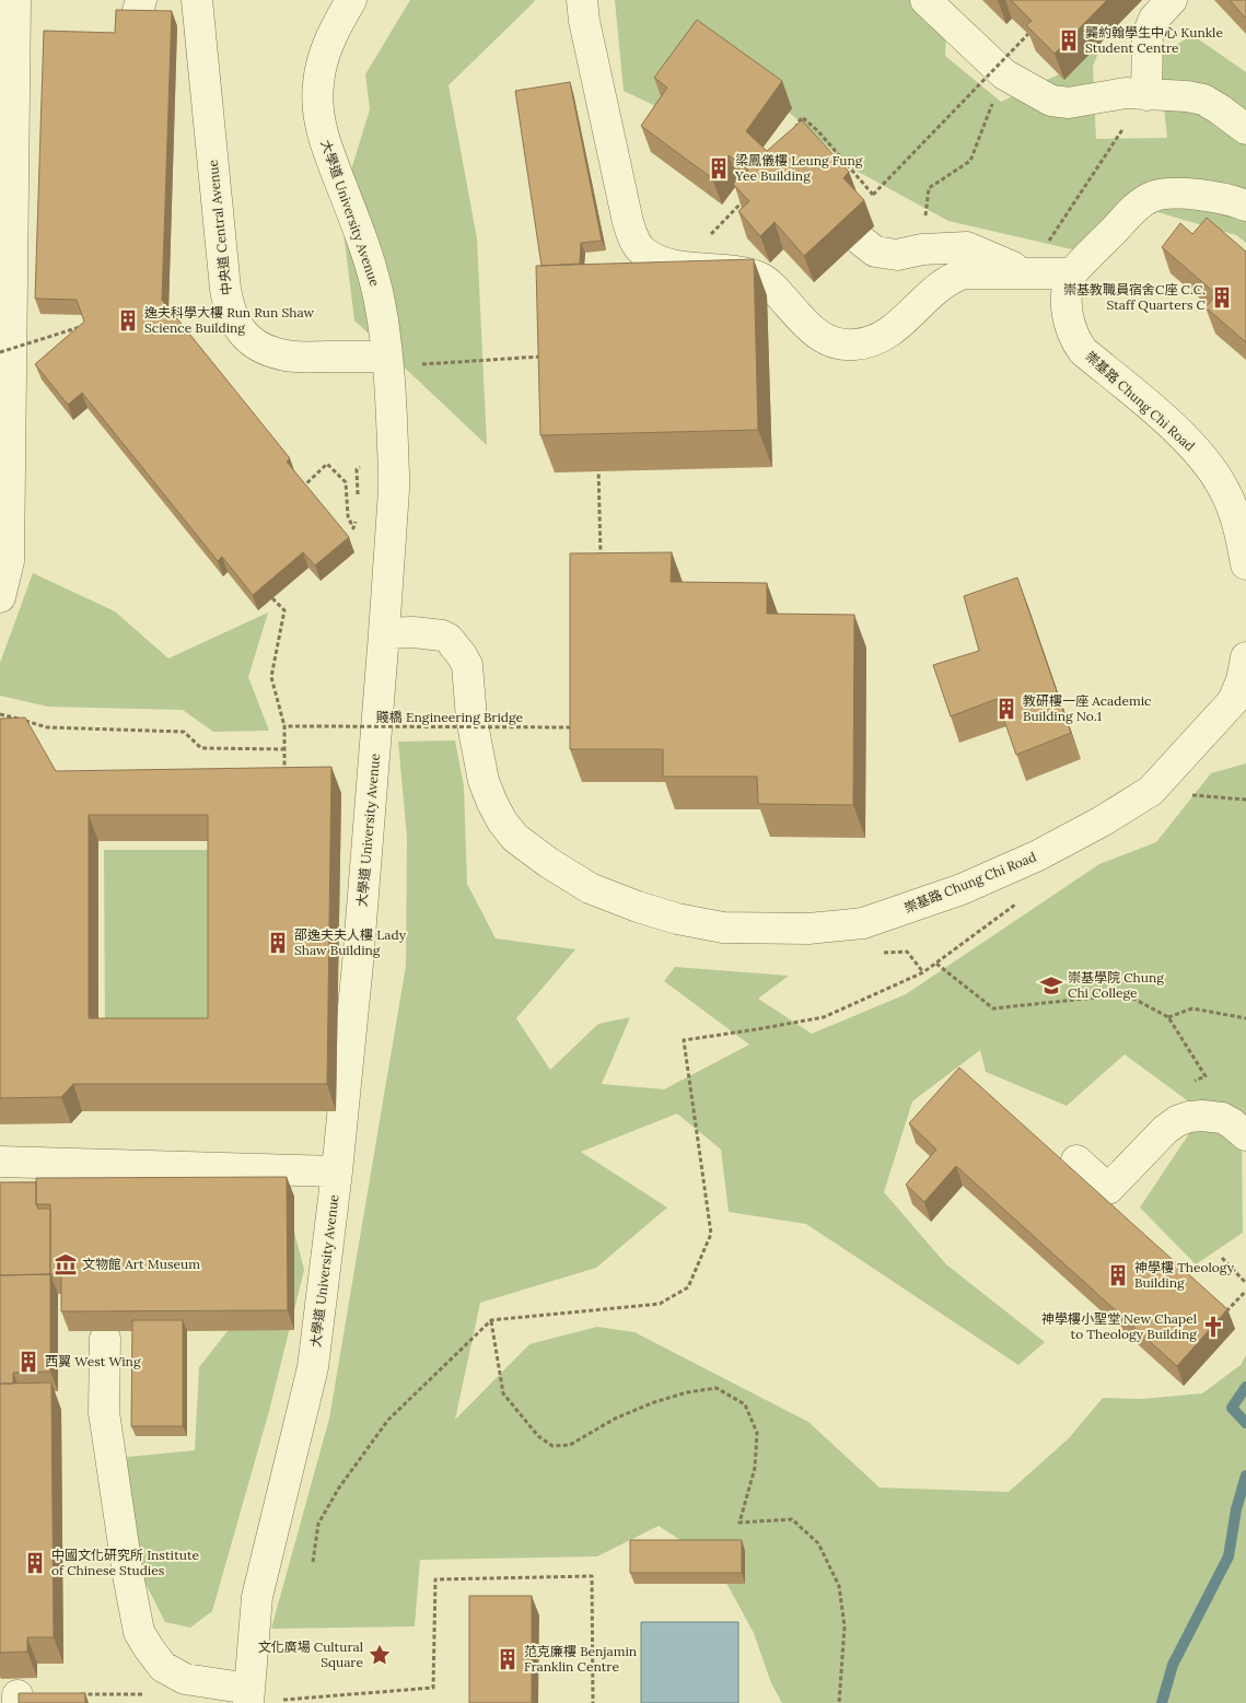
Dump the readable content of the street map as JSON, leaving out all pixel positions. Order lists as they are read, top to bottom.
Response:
{
  "streets": {
    "street": ["大學道 University Avenue", "中央道 Central Avenue", "崇基路 Chung Chi Road"],
    "path": ["賤橋 Engineering Bridge"]
  },
  "crossings": [
    ["大學道 University Avenue", "中央道 Central Avenue"],
    ["大學道 University Avenue", "崇基路 Chung Chi Road"]
  ],
  "places": {
    "building": [
      "龔約翰學生中心 Kunkle Student Centre",
      "梁鳳儀樓 Leung Fung Yee Building",
      "崇基教職員宿舍C座 C.C. Staff Quarters C",
      "逸夫科學大樓 Run Run Shaw Science Building",
      "教研樓一座 Academic Building No.1",
      "邵逸夫夫人樓 Lady Shaw Building",
      "神學樓 Theology Building",
      "西翼 West Wing",
      "中國文化研究所 Institute of Chinese Studies",
      "范克廉樓 Benjamin Franklin Centre"
    ],
    "school or university": ["崇基學院 Chung Chi College"],
    "museum": ["文物館 Art Museum"],
    "church": ["神學樓小聖堂 New Chapel to Theology Building"],
    "place": ["文化廣場 Cultural Square"]
  }
}
